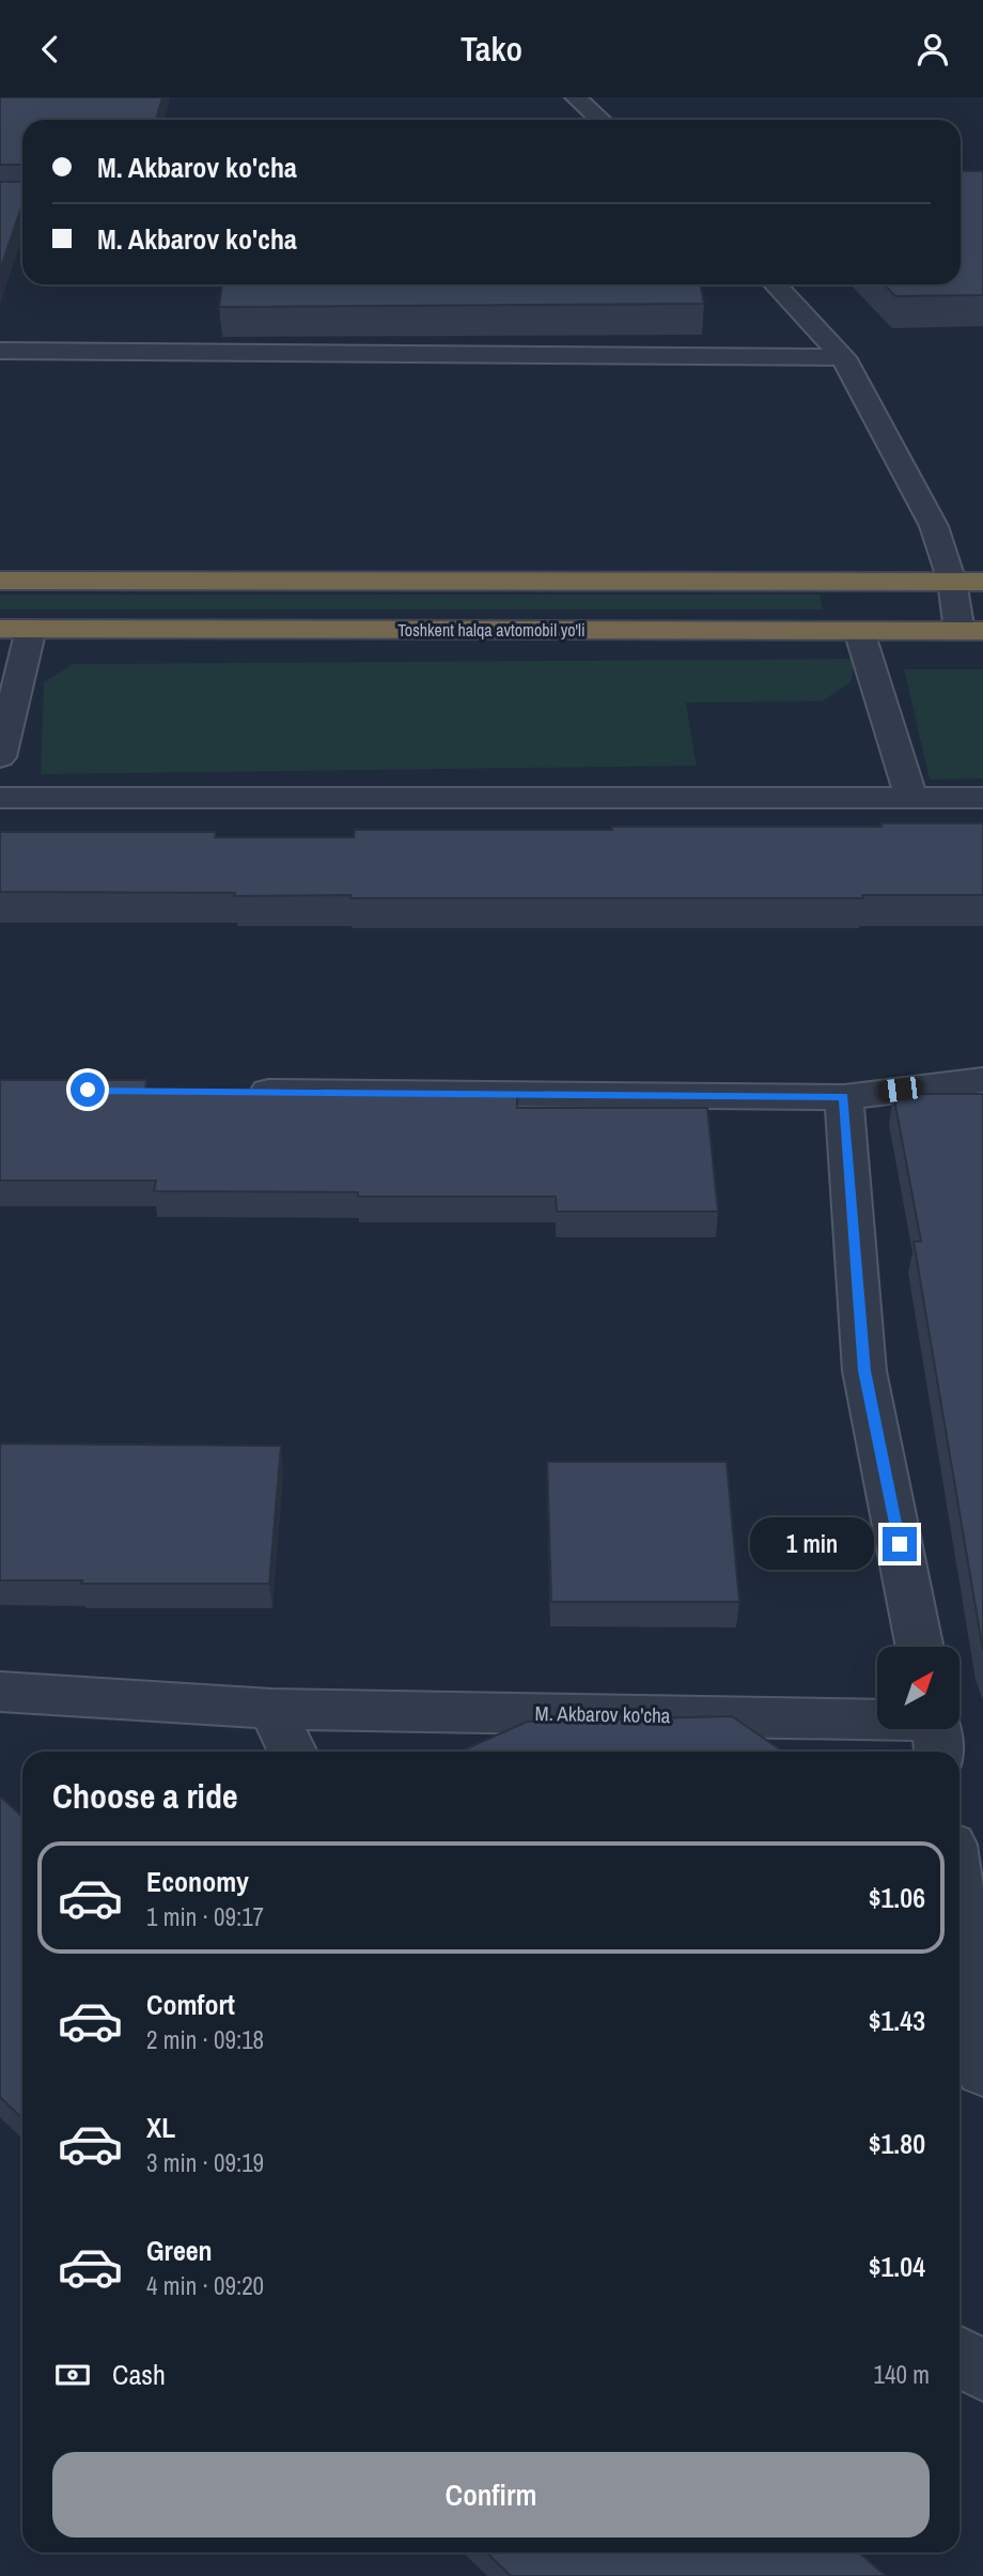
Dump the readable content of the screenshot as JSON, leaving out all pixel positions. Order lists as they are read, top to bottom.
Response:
{
  "streets": {
    "highway": ["Toshkent halqa avtomobil yo'li"],
    "street": ["M. Akbarov ko'cha"]
  },
  "north": "top right",
  "page": {
    "header": "Tako",
    "banner": ["M. Akbarov ko'cha", "M. Akbarov ko'cha"],
    "bubble": "1 min",
    "heading": "Choose a ride",
    "list": [
      {
        "name": "Economy",
        "note": "1 min · 09:17",
        "value": "$1.06"
      },
      {
        "name": "Comfort",
        "note": "2 min · 09:18",
        "value": "$1.43"
      },
      {
        "name": "XL",
        "note": "3 min · 09:19",
        "value": "$1.80"
      },
      {
        "name": "Green",
        "note": "4 min · 09:20",
        "value": "$1.04"
      }
    ],
    "pay": ["Cash", "140 m"],
    "buttons": "Confirm"
  }
}
